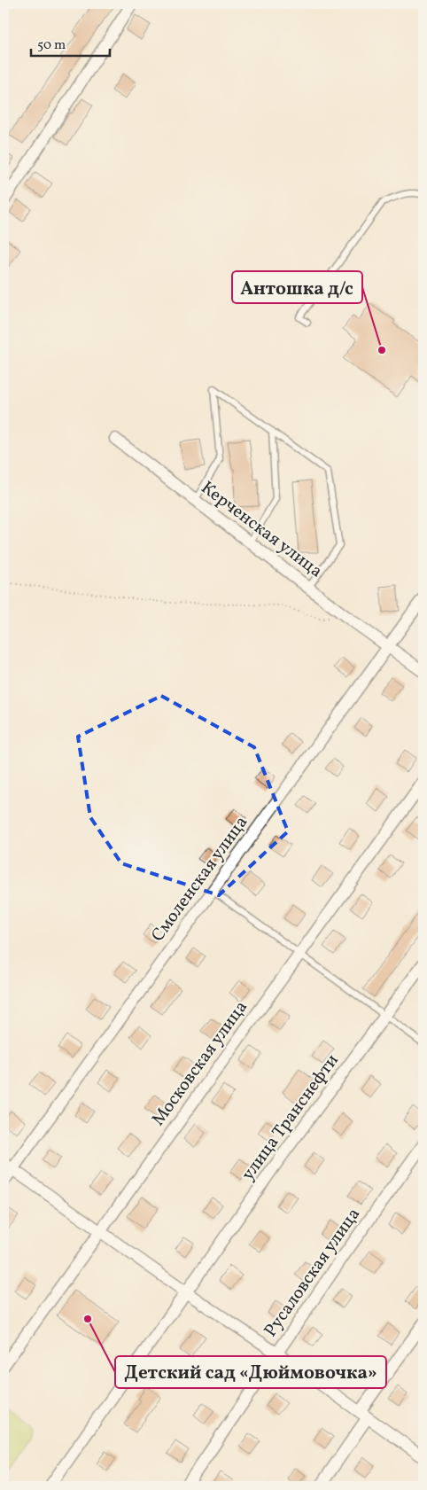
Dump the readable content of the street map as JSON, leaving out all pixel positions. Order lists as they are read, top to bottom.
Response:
{
  "streets": {
    "street": [
      "Керченская улица",
      "Смоленская улица",
      "Московская улица",
      "улица Транснефти",
      "Русаловская улица"
    ]
  },
  "crossings": [
    ["Керченская улица", "Смоленская улица"]
  ],
  "places": ["Антошка д/с", "Детский сад «Дюймовочка»"],
  "scale_bar": "50 m"
}
